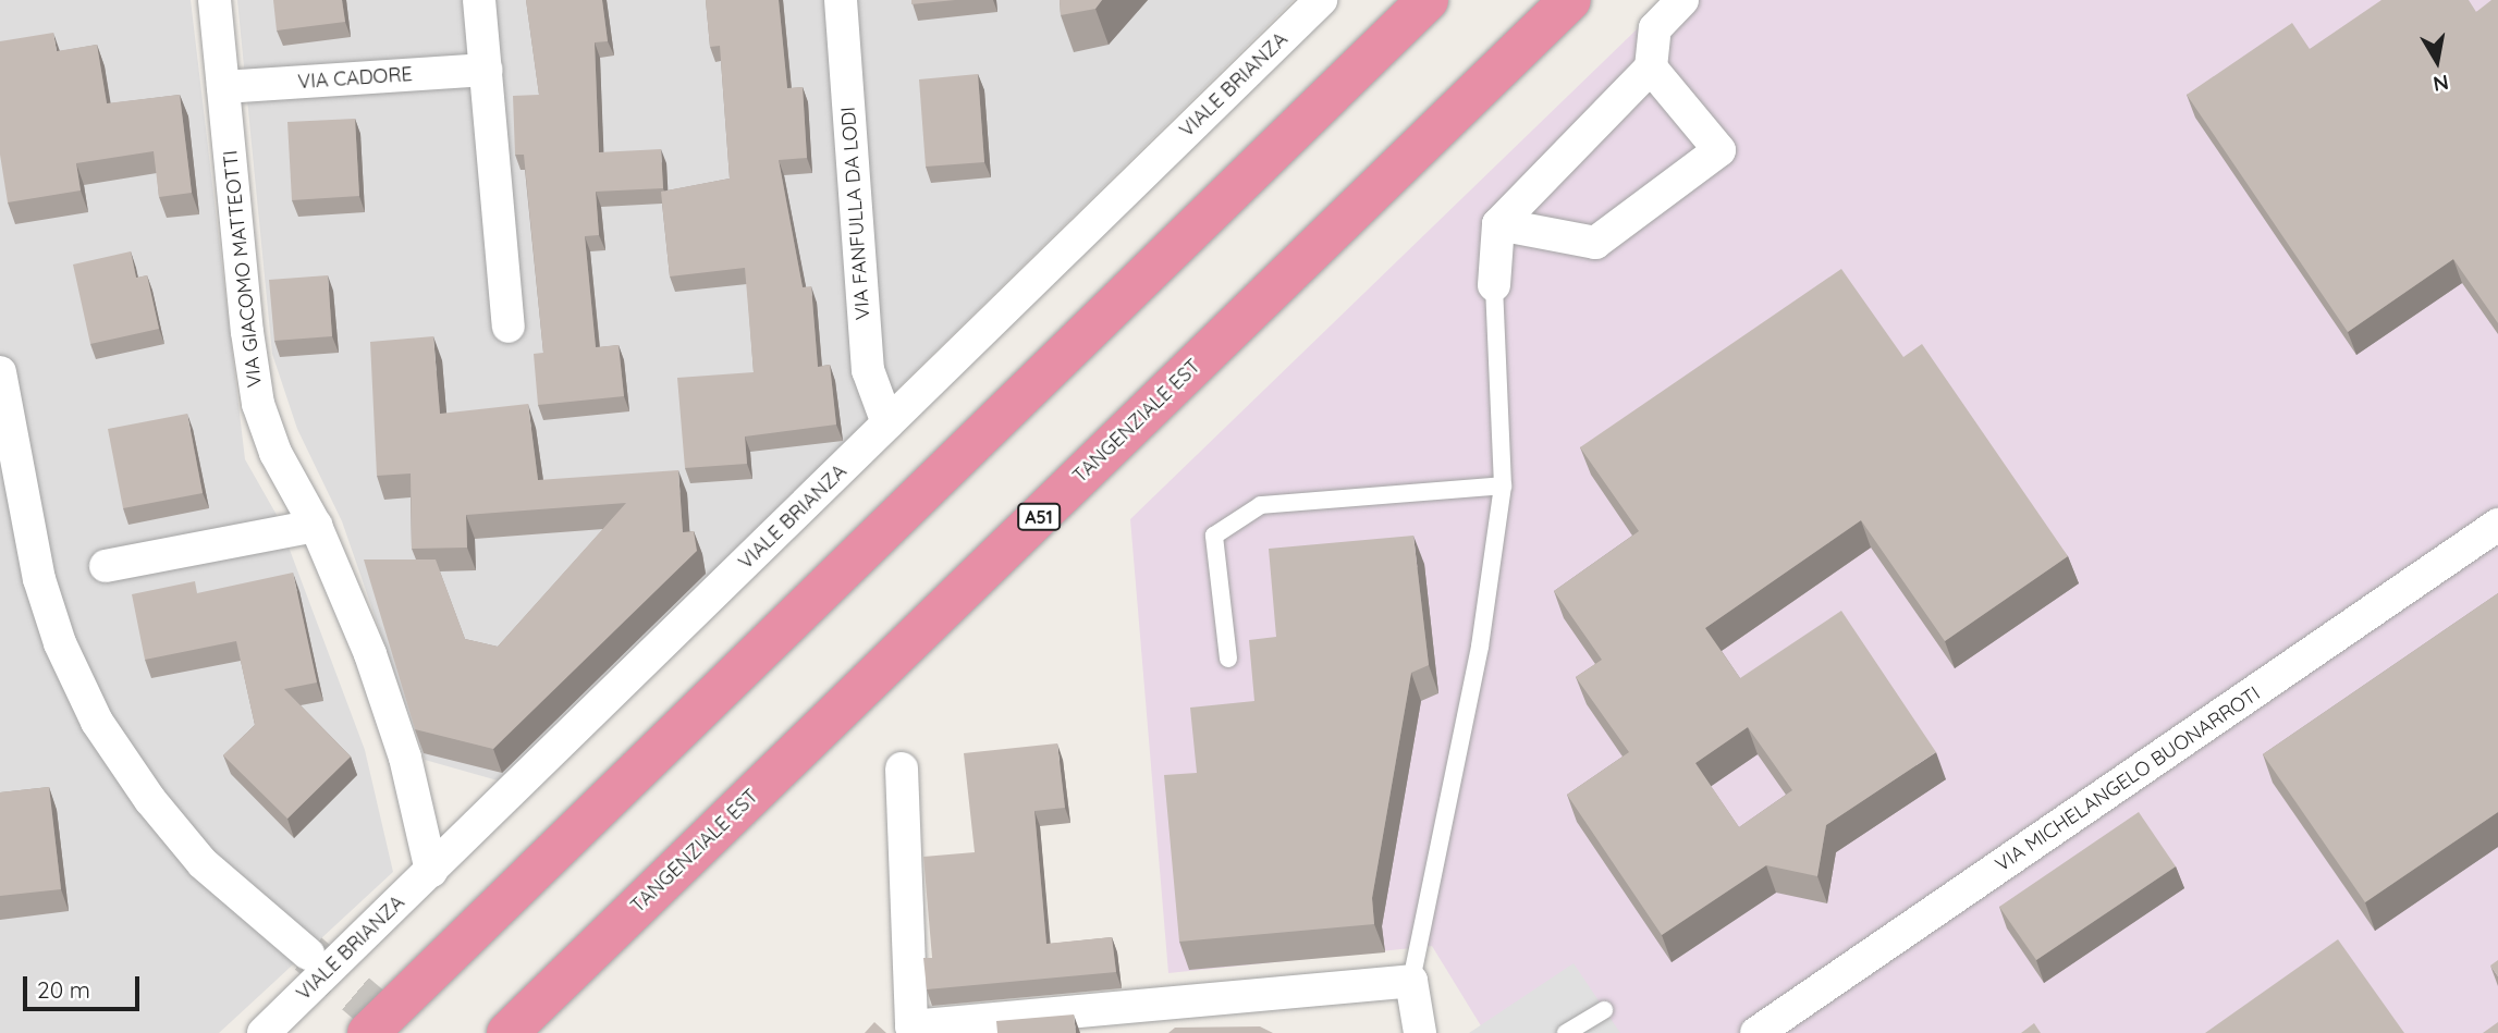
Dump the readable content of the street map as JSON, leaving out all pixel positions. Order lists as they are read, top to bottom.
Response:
{
  "streets": {
    "highway": ["TANGENZIALE EST", "A51"],
    "street": [
      "VIA CADORE",
      "VIALE BRIANZA",
      "VIA FANFULLA DA LODI",
      "VIA GIACOMO MATTEOTTI",
      "VIA MICHELANGELO BUONARROTI"
    ]
  },
  "crossings": [
    ["VIA CADORE", "VIA GIACOMO MATTEOTTI"],
    ["VIALE BRIANZA", "VIA FANFULLA DA LODI"],
    ["VIALE BRIANZA", "VIA GIACOMO MATTEOTTI"]
  ],
  "scale_bar": "20 m",
  "north": "bottom"
}
